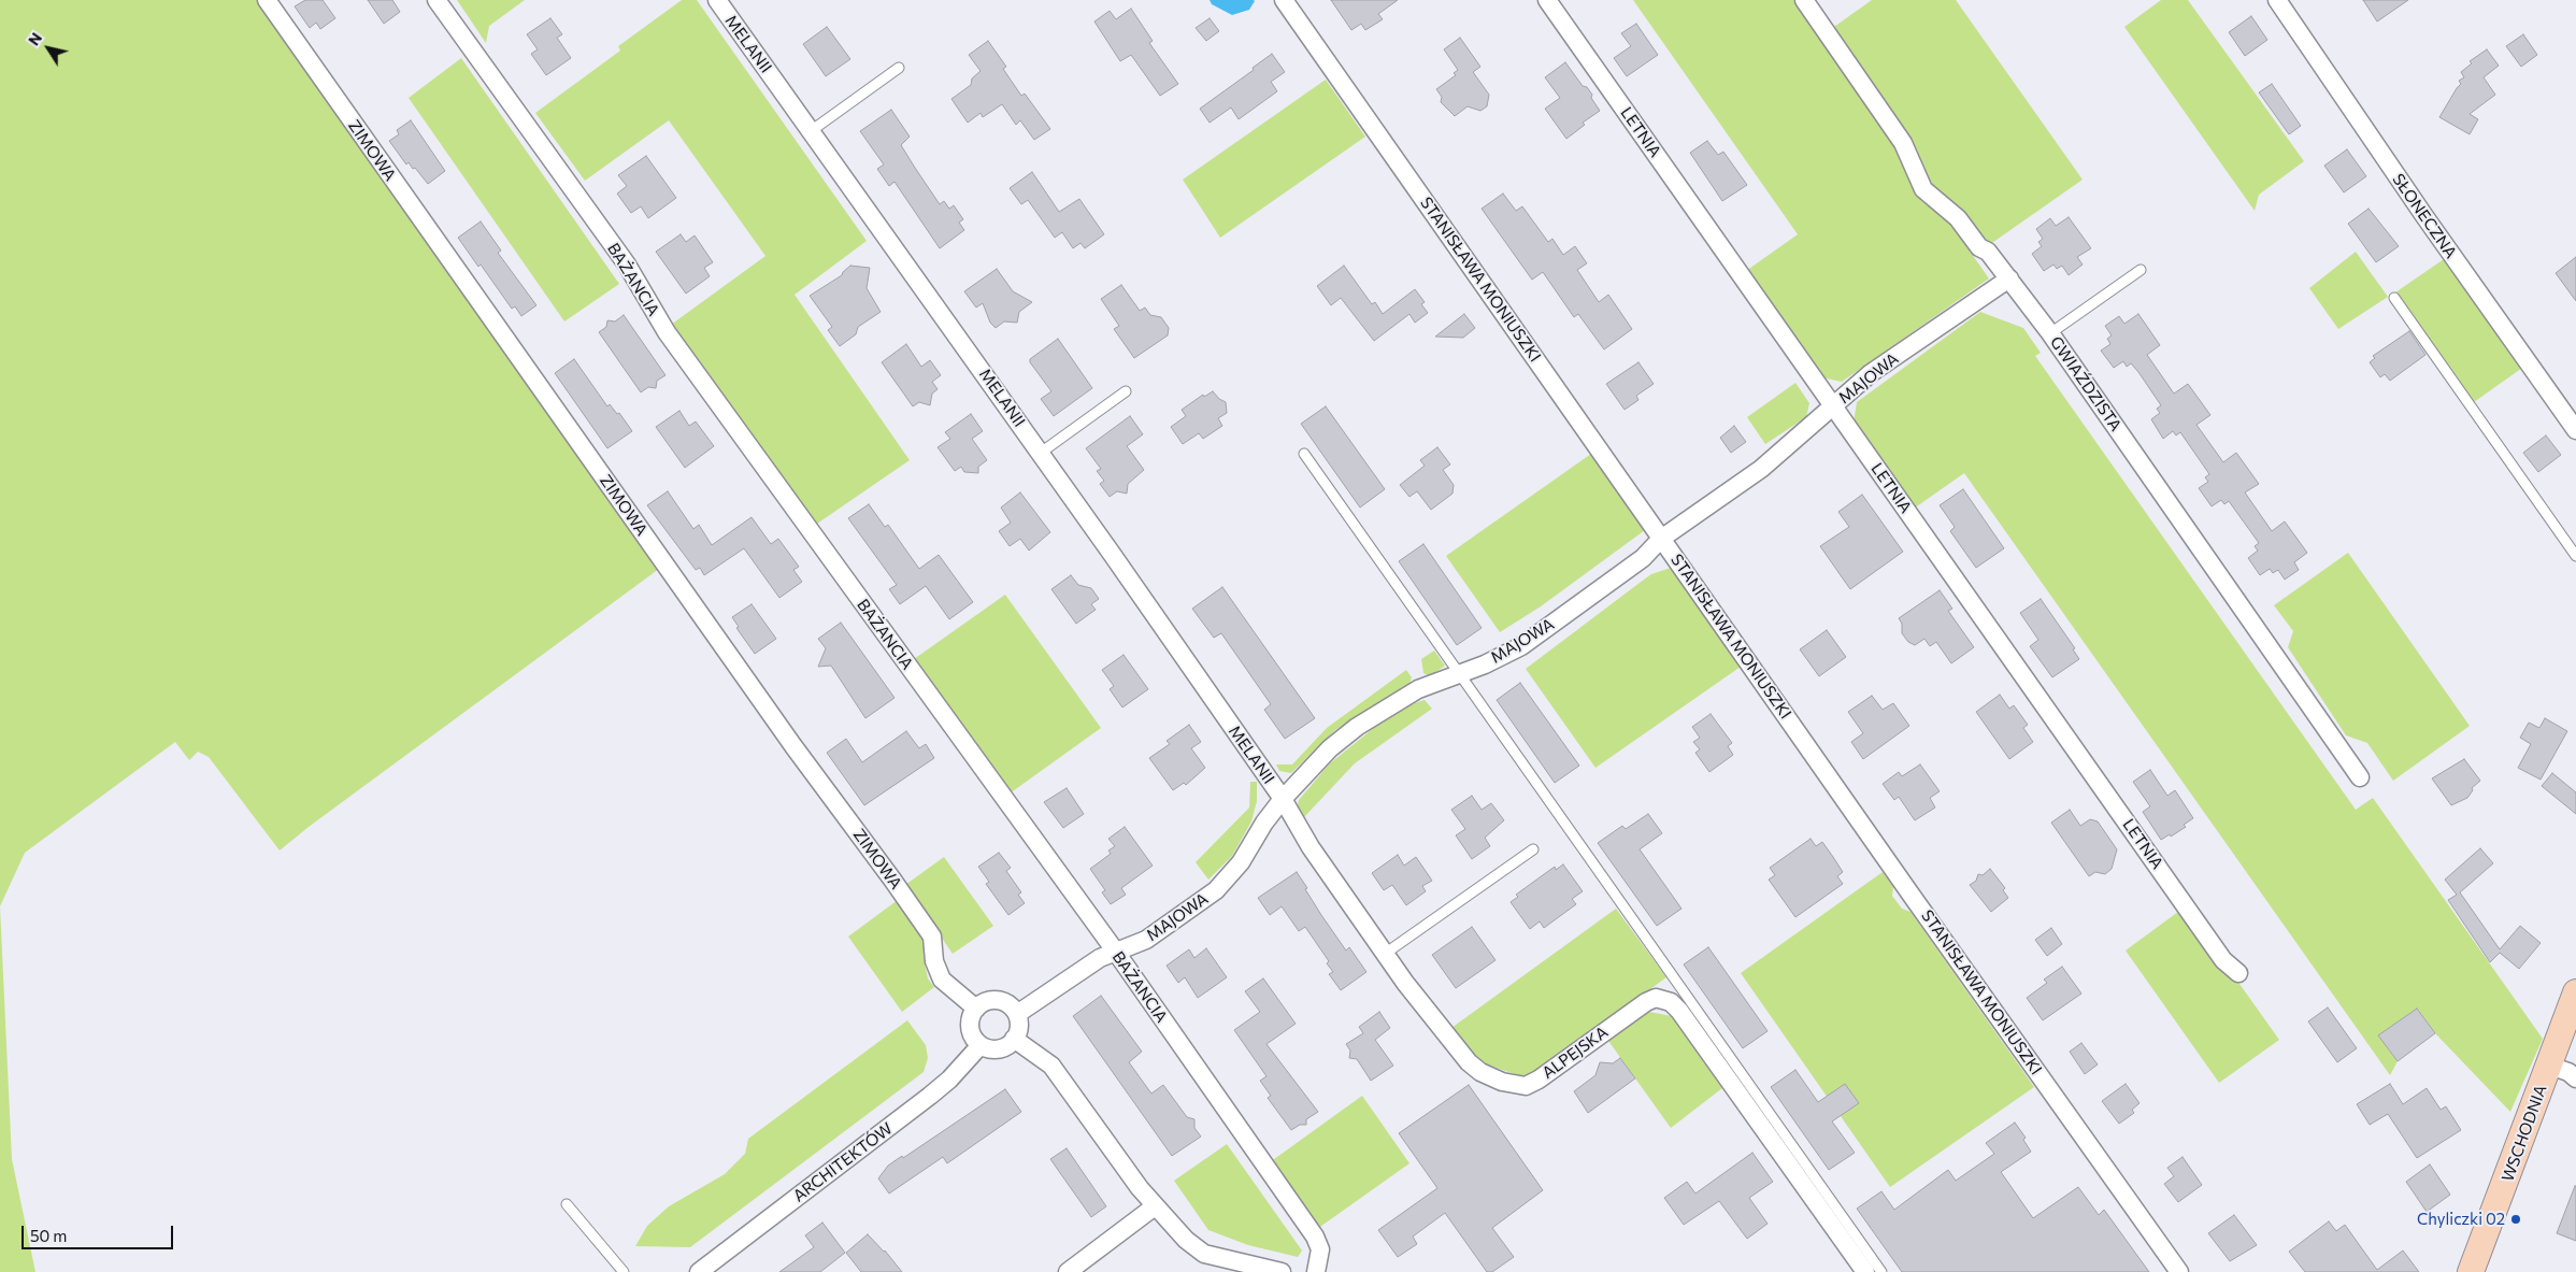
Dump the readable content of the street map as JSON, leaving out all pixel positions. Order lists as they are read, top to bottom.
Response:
{
  "streets": {
    "main road": ["WSCHODNIA"],
    "street": [
      "MELANII",
      "LETNIA",
      "ZIMOWA",
      "SŁONECZNA",
      "BAŻANCIA",
      "STANISŁAWA MONIUSZKI",
      "MAJOWA",
      "GWIAŹDZISTA",
      "ALPEJSKA",
      "ARCHITEKTÓW"
    ]
  },
  "crossings": [
    ["MELANII", "MAJOWA"],
    ["MELANII", "ALPEJSKA"],
    ["LETNIA", "MAJOWA"],
    ["ZIMOWA", "MAJOWA"],
    ["ZIMOWA", "ARCHITEKTÓW"],
    ["BAŻANCIA", "MAJOWA"],
    ["STANISŁAWA MONIUSZKI", "MAJOWA"],
    ["MAJOWA", "GWIAŹDZISTA"],
    ["MAJOWA", "ALPEJSKA"],
    ["MAJOWA", "ARCHITEKTÓW"]
  ],
  "places": ["Chyliczki 02"],
  "scale_bar": "50 m",
  "north": "top left"
}
